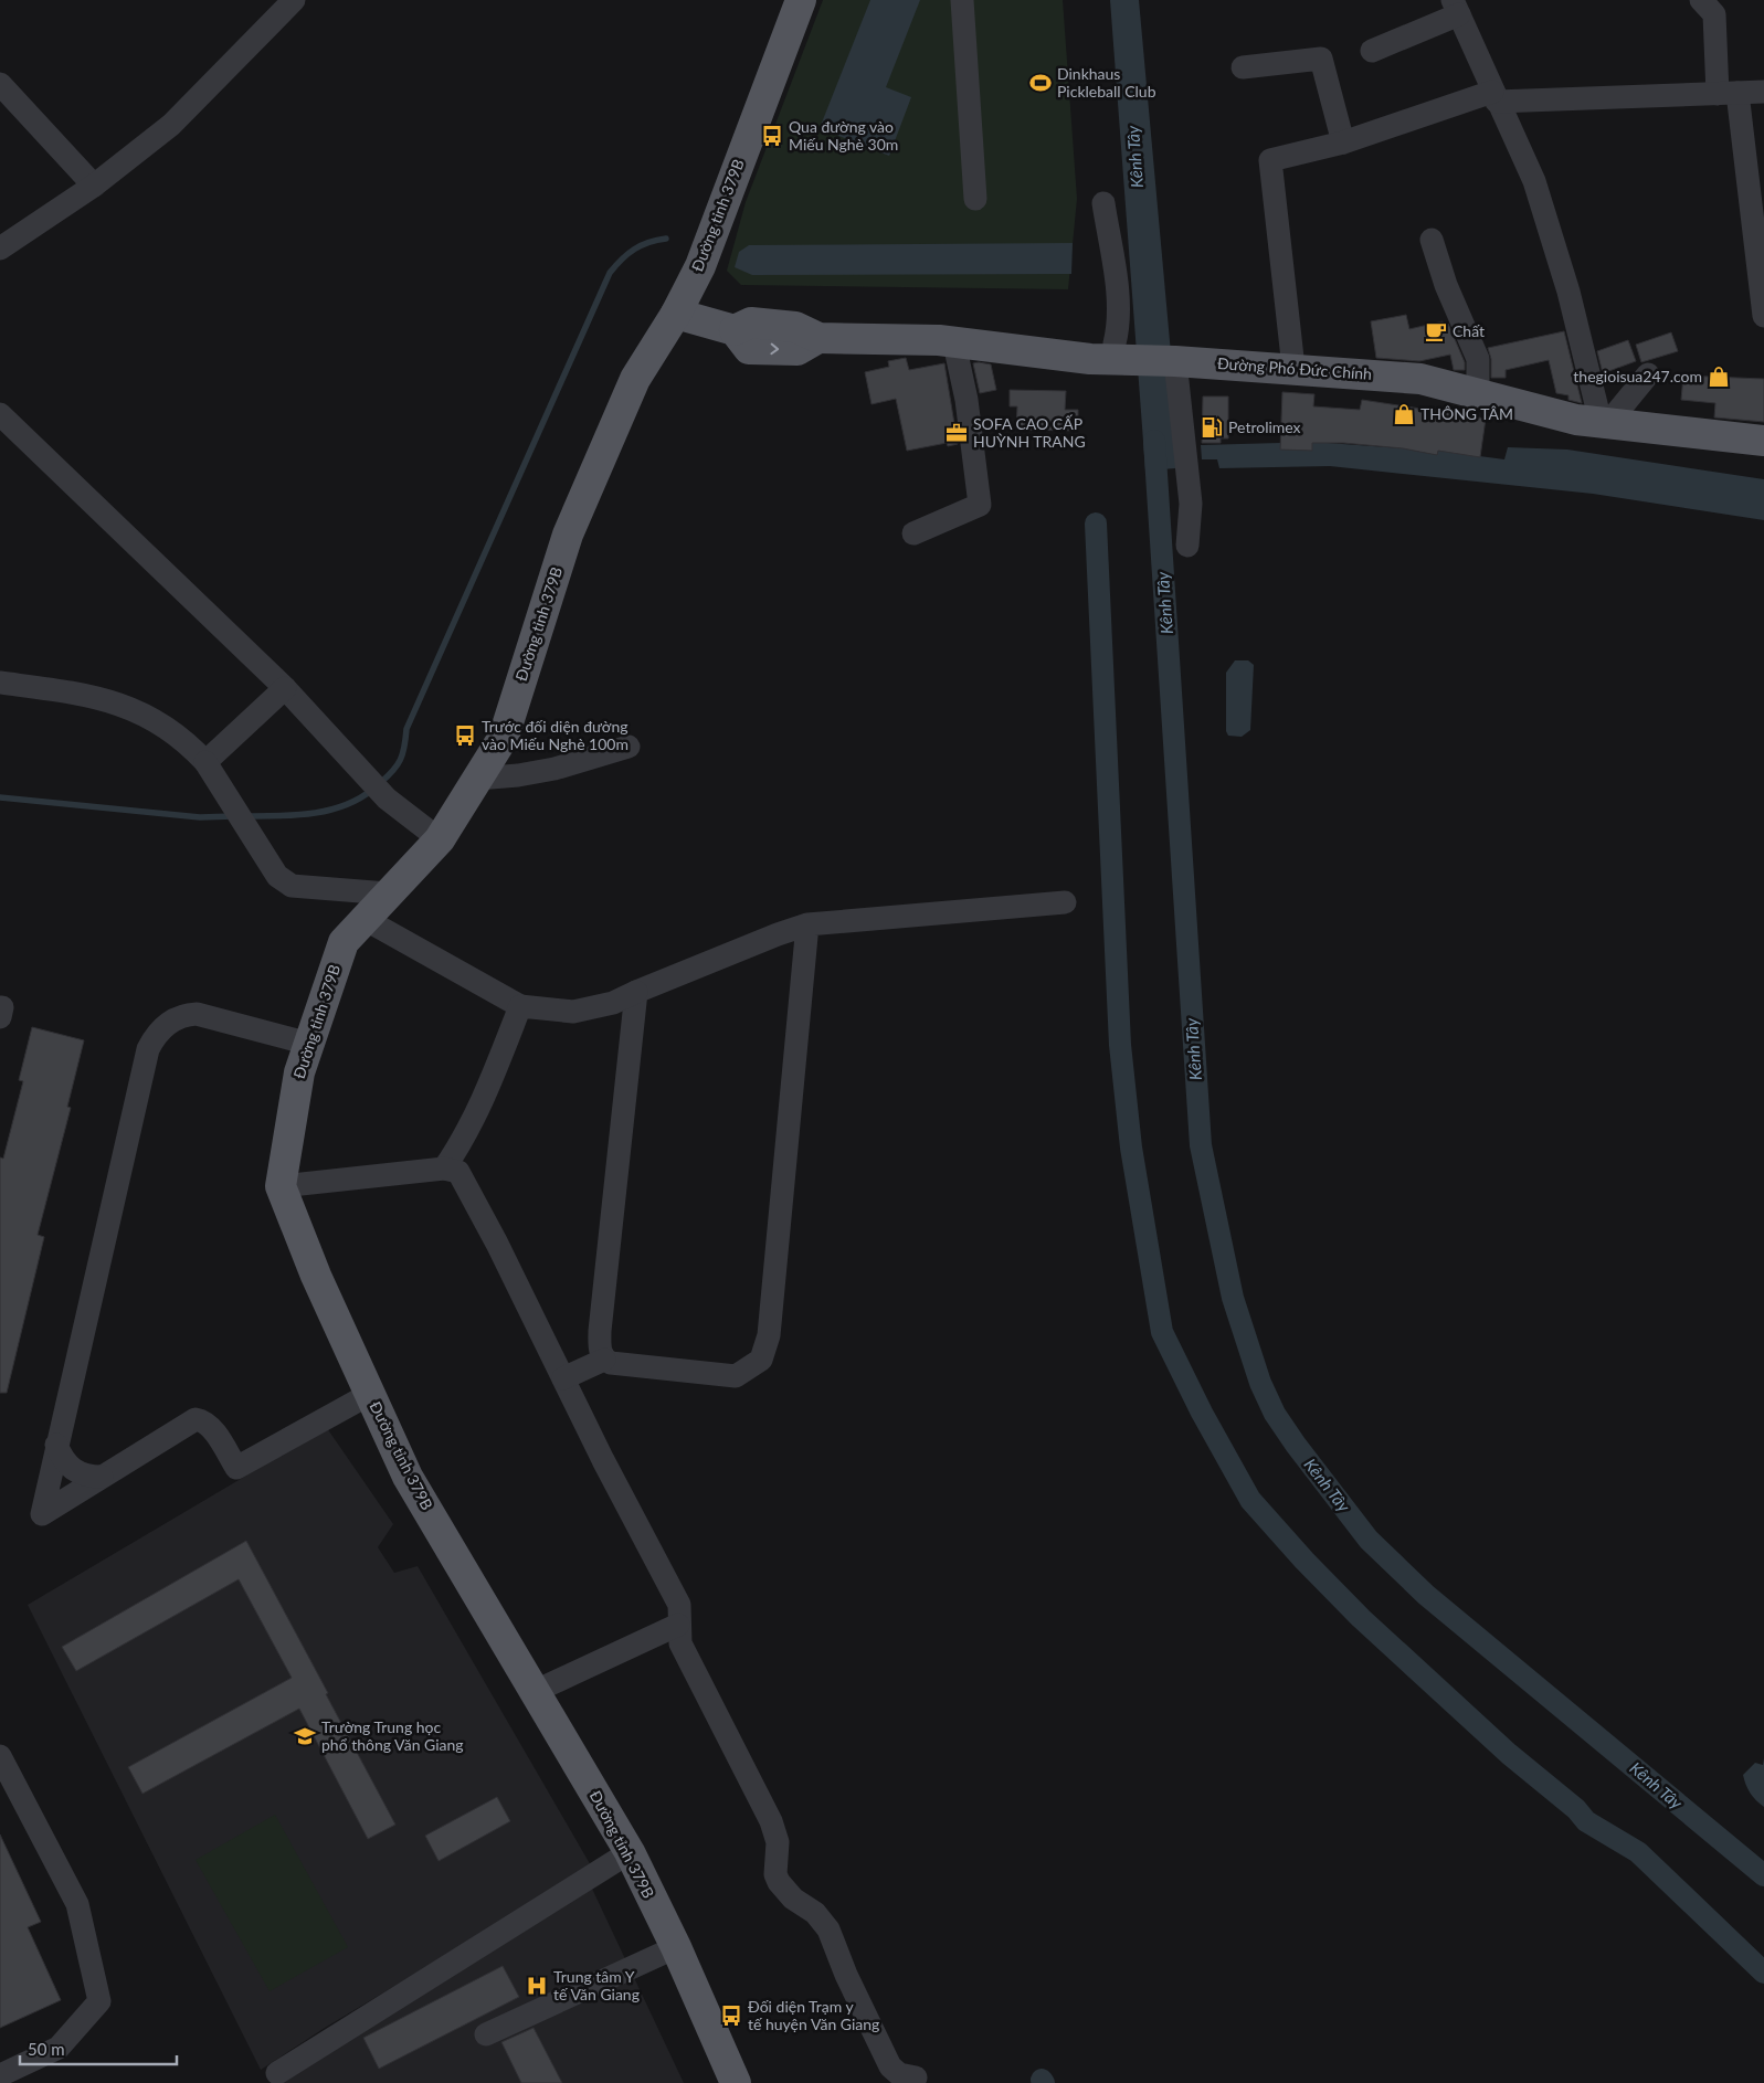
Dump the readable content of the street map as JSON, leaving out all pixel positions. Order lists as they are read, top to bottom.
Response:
{
  "streets": {
    "main road": ["Đường tỉnh 379B", "Đường Phó Đức Chính"]
  },
  "crossings": [
    ["Đường tỉnh 379B", "Đường Phó Đức Chính"]
  ],
  "water": ["Kênh Tây"],
  "places": {
    "sports": ["Dinkhaus Pickleball Club"],
    "bus stop": ["Qua đường vào Miếu Nghè 30m", "Trước đối diện đường vào Miếu Nghè 100m", "Đối diện Trạm y tế huyện Văn Giang"],
    "cafe": ["Chất"],
    "shop": ["thegioisua247.com", "THÔNG TÂM"],
    "fuel station": ["Petrolimex"],
    "office": ["SOFA CAO CẤP HUỲNH TRANG"],
    "school or university": ["Trường Trung học phổ thông Văn Giang"],
    "hospital": ["Trung tâm Y tế Văn Giang"]
  },
  "scale_bar": "50 m"
}
